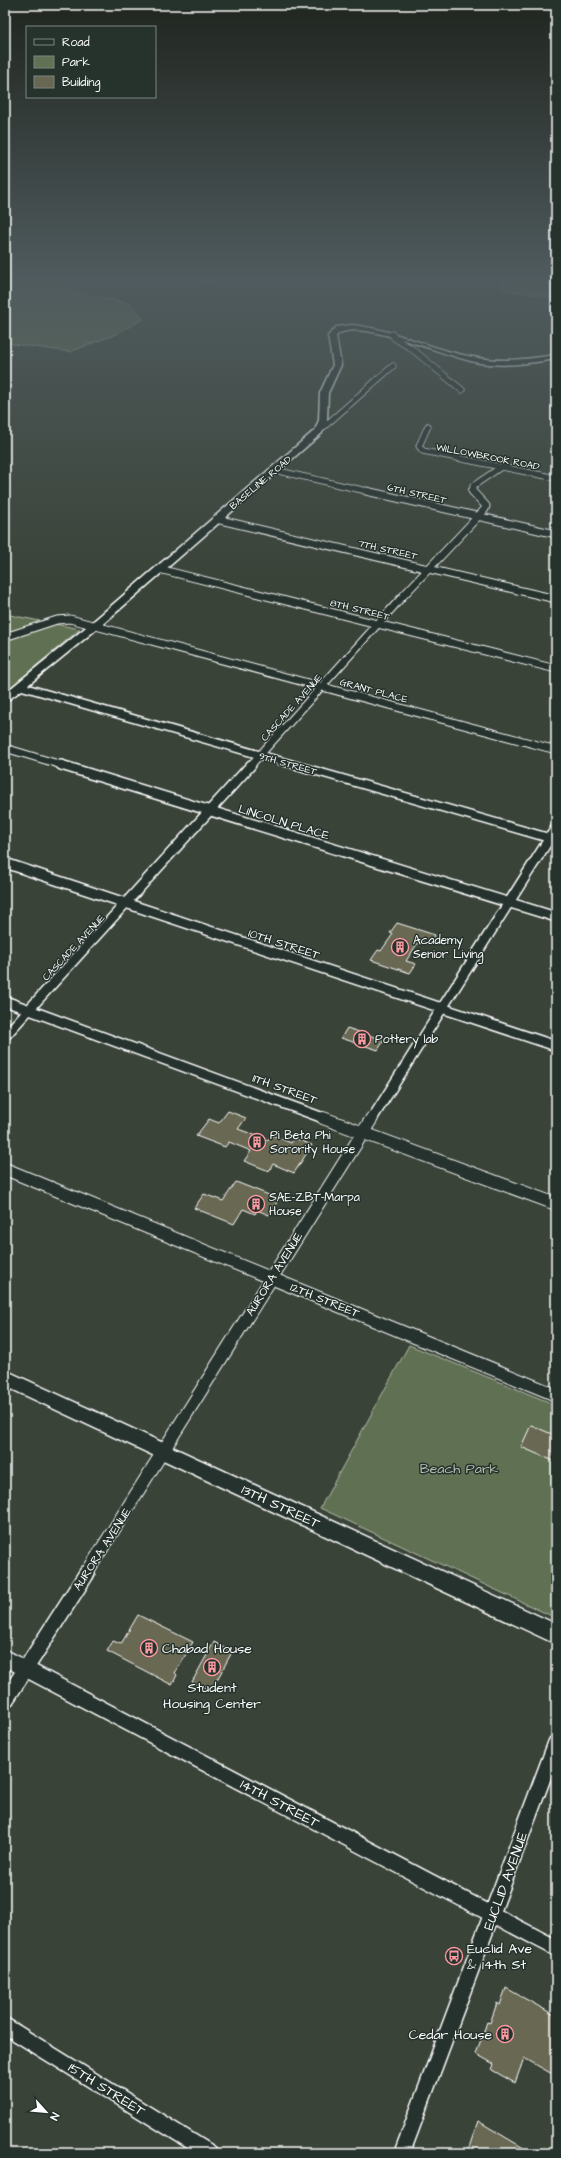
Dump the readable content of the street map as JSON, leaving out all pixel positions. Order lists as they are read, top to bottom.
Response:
{
  "streets": {
    "street": [
      "WILLOWBROOK ROAD",
      "BASELINE ROAD",
      "6TH STREET",
      "7TH STREET",
      "8TH STREET",
      "GRANT PLACE",
      "CASCADE AVENUE",
      "9TH STREET",
      "LINCOLN PLACE",
      "10TH STREET",
      "11TH STREET",
      "AURORA AVENUE",
      "12TH STREET",
      "13TH STREET",
      "14TH STREET",
      "EUCLID AVENUE",
      "15TH STREET"
    ]
  },
  "crossings": [
    ["BASELINE ROAD", "6TH STREET"],
    ["BASELINE ROAD", "7TH STREET"],
    ["BASELINE ROAD", "8TH STREET"],
    ["BASELINE ROAD", "GRANT PLACE"],
    ["BASELINE ROAD", "9TH STREET"],
    ["6TH STREET", "CASCADE AVENUE"],
    ["7TH STREET", "CASCADE AVENUE"],
    ["8TH STREET", "CASCADE AVENUE"],
    ["GRANT PLACE", "CASCADE AVENUE"],
    ["CASCADE AVENUE", "9TH STREET"],
    ["CASCADE AVENUE", "LINCOLN PLACE"],
    ["CASCADE AVENUE", "10TH STREET"],
    ["CASCADE AVENUE", "11TH STREET"],
    ["9TH STREET", "AURORA AVENUE"],
    ["LINCOLN PLACE", "AURORA AVENUE"],
    ["10TH STREET", "AURORA AVENUE"],
    ["11TH STREET", "AURORA AVENUE"],
    ["AURORA AVENUE", "12TH STREET"],
    ["AURORA AVENUE", "13TH STREET"],
    ["AURORA AVENUE", "14TH STREET"],
    ["14TH STREET", "EUCLID AVENUE"]
  ],
  "parks": ["Beach Park"],
  "places": {
    "building": [
      "Academy Senior Living",
      "Pottery lab",
      "Pi Beta Phi Sorority House",
      "SAE-ZBT-Marpa House",
      "Chabad House",
      "Student Housing Center",
      "Cedar House"
    ],
    "bus stop": ["Euclid Ave & 14th St"]
  },
  "legend": ["Road", "Park", "Building"],
  "north": "bottom right"
}
